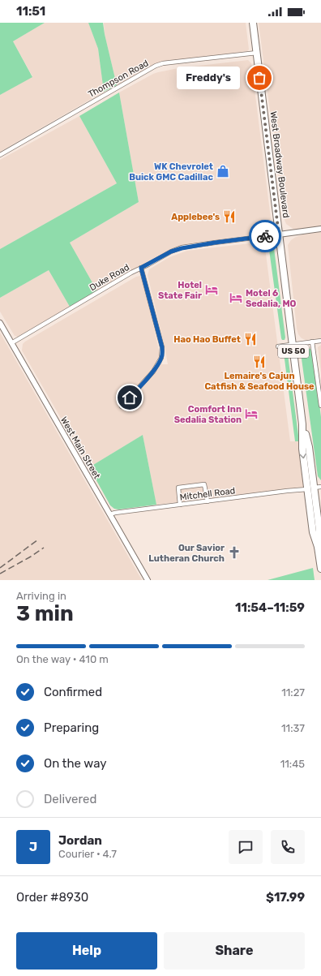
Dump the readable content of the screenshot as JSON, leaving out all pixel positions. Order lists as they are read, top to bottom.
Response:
{
  "streets": {
    "highway": ["West Broadway Boulevard", "US 50"],
    "main road": ["West Main Street"],
    "street": ["Thompson Road", "Duke Road", "Mitchell Road"]
  },
  "crossings": [
    ["Thompson Road", "West Broadway Boulevard"],
    ["West Broadway Boulevard", "Duke Road"],
    ["West Broadway Boulevard", "Mitchell Road"],
    ["Duke Road", "West Main Street"],
    ["West Main Street", "Mitchell Road"]
  ],
  "places": {
    "other": ["Freddy's"],
    "shop": ["WK Chevrolet Buick GMC Cadillac"],
    "restaurant": ["Applebee's", "Hao Hao Buffet", "Lemaire's Cajun Catfish & Seafood House"],
    "hotel": ["Hotel State Fair", "Motel 6 Sedalia, MO", "Comfort Inn Sedalia Station"],
    "church": ["Our Savior Lutheran Church"]
  },
  "page": {
    "status": "11:51",
    "bubble": "Freddy's",
    "heading": ["3 min", "Arriving in", "11:54–11:59"],
    "panel": [
      "Jordan",
      "Courier · 4.7",
      "Order #8930",
      "$17.99"
    ],
    "bar": "On the way · 410 m",
    "list": [
      ["Confirmed", "11:27"],
      ["Preparing", "11:37"],
      ["On the way", "11:45"],
      "Delivered"
    ],
    "round": "J",
    "buttons": ["Help", "Share"]
  }
}
